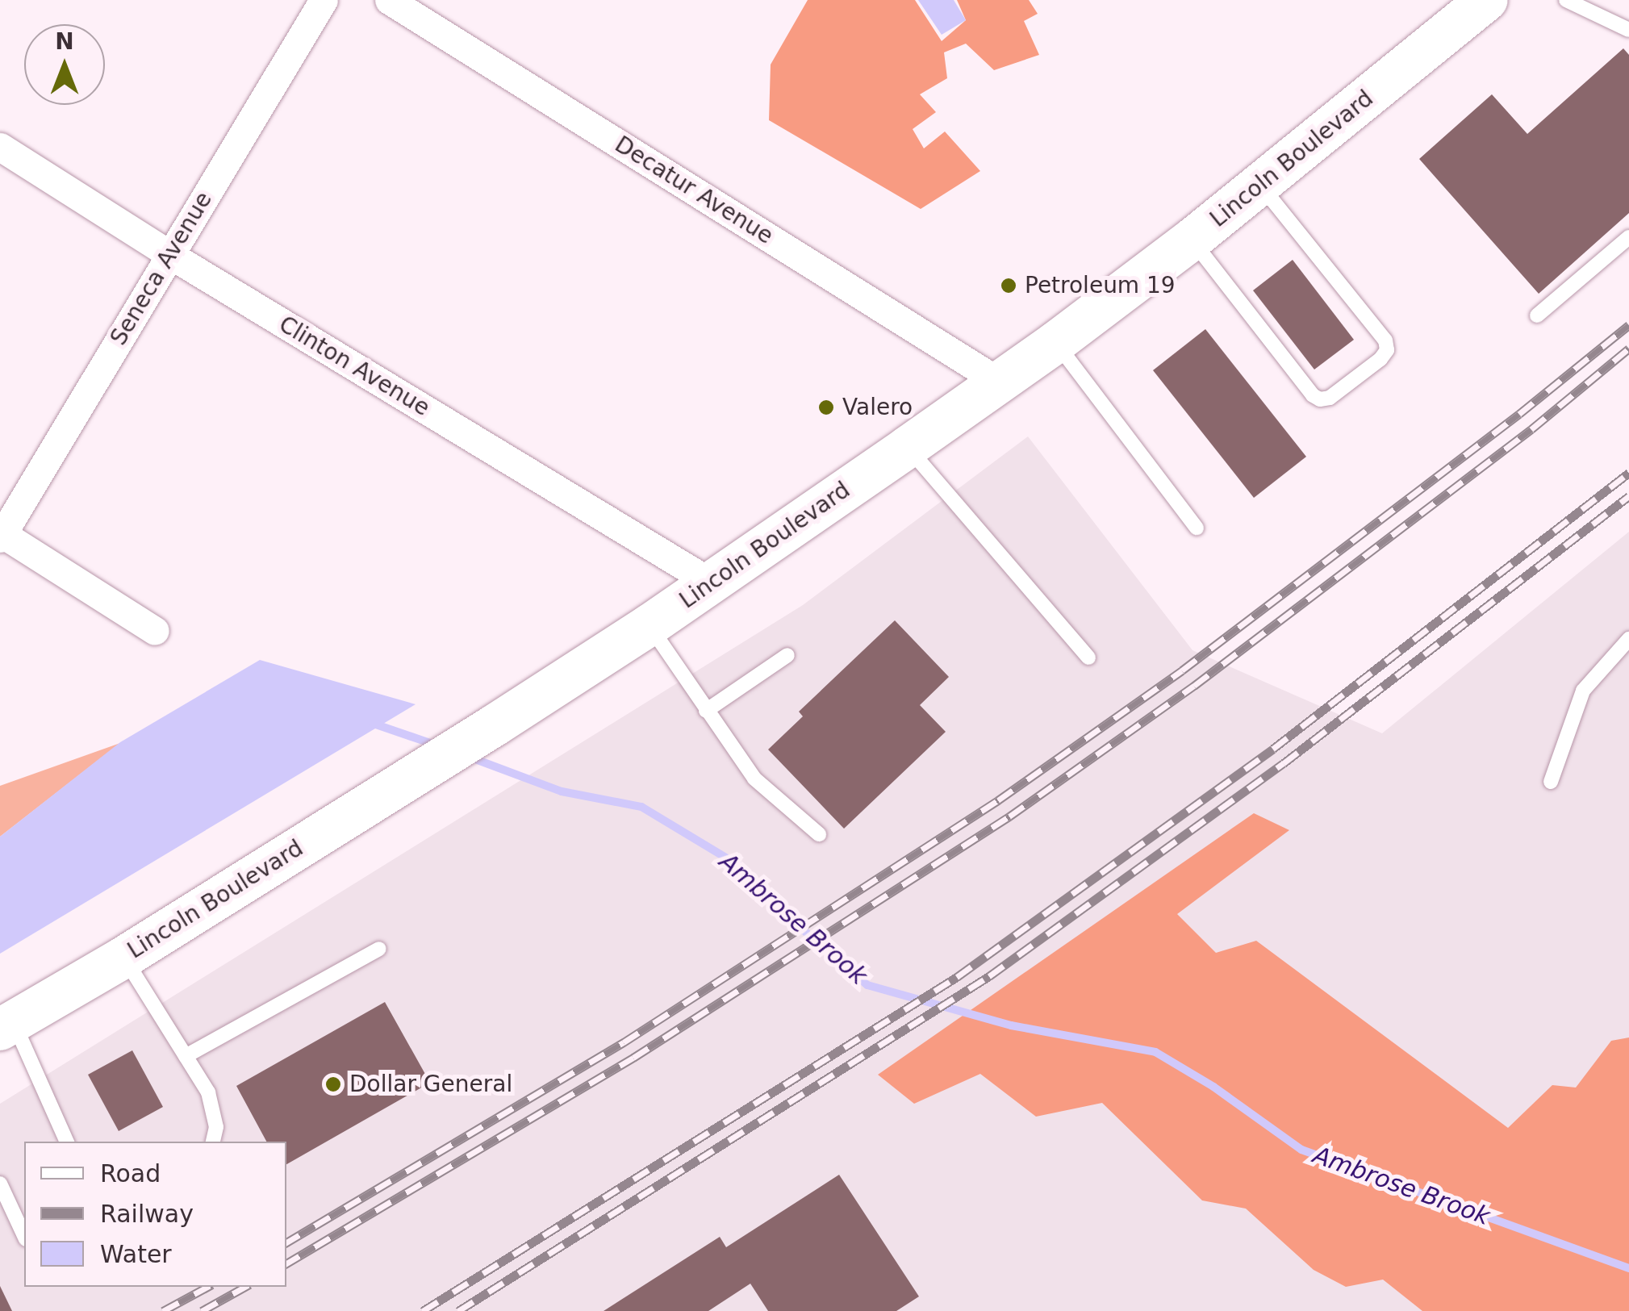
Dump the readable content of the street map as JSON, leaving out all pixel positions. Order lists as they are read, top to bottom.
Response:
{
  "streets": {
    "main road": ["Lincoln Boulevard"],
    "street": ["Decatur Avenue", "Seneca Avenue", "Clinton Avenue"]
  },
  "crossings": [
    ["Lincoln Boulevard", "Decatur Avenue"],
    ["Lincoln Boulevard", "Clinton Avenue"],
    ["Seneca Avenue", "Clinton Avenue"]
  ],
  "water": ["Ambrose Brook"],
  "places": ["Petroleum 19", "Valero", "Dollar General"],
  "legend": ["Road", "Railway", "Water"],
  "north": "top"
}
